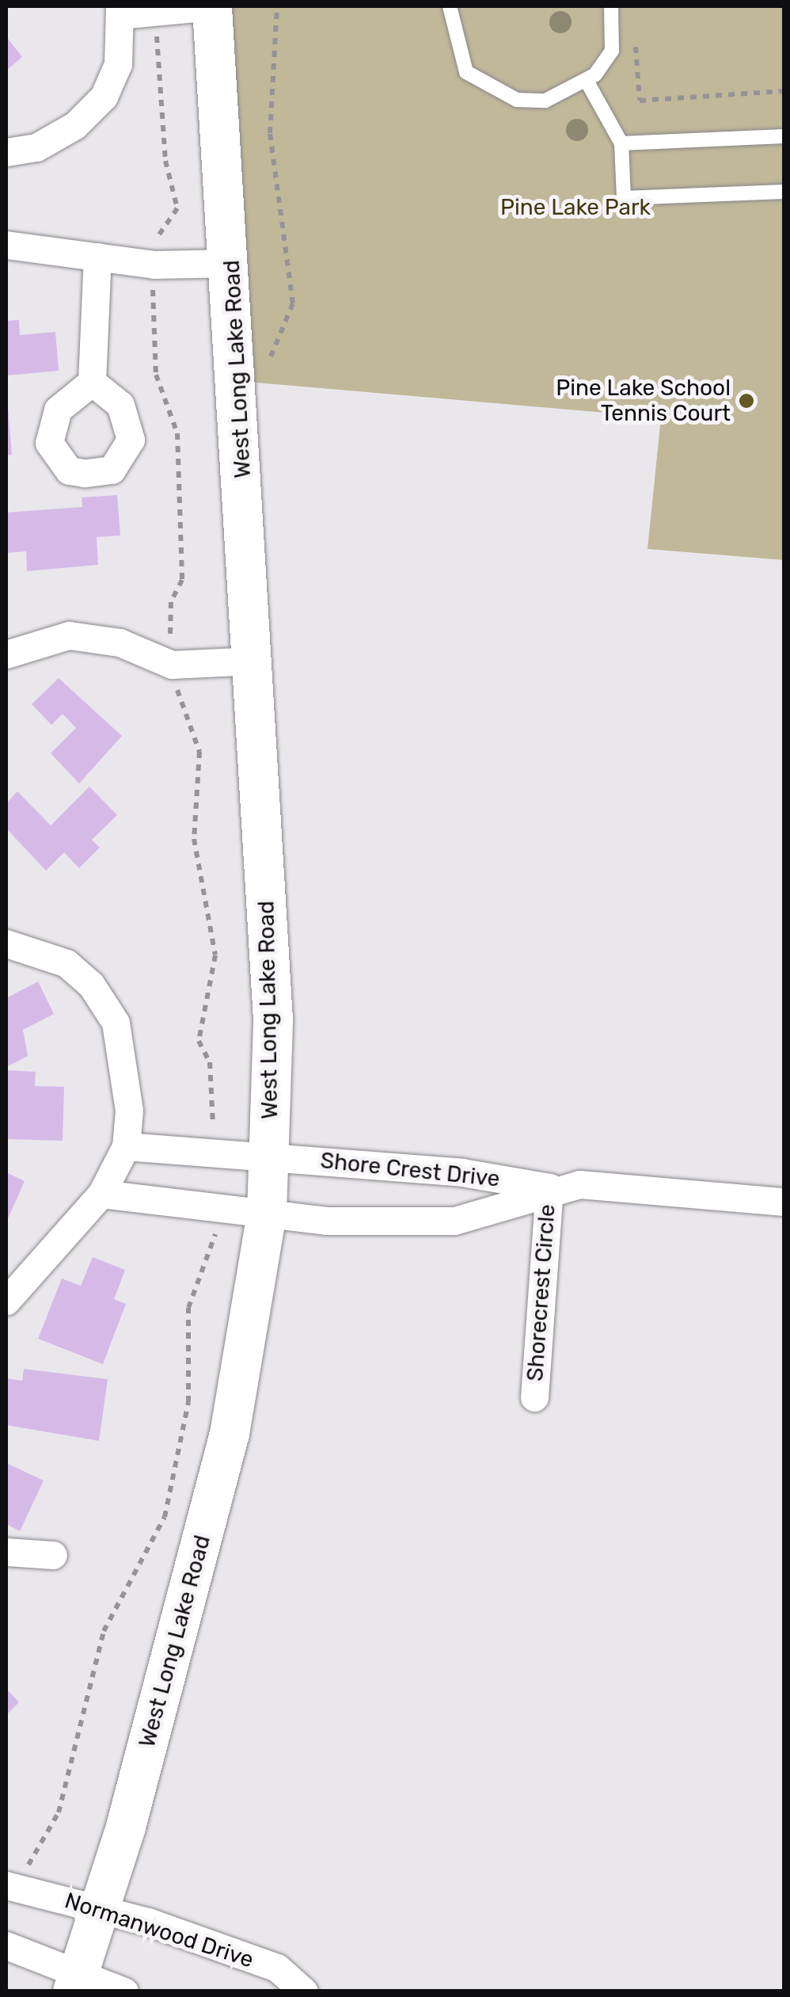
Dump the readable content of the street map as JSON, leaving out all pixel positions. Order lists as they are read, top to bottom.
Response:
{
  "streets": {
    "main road": ["West Long Lake Road"],
    "street": ["Shore Crest Drive", "Shorecrest Circle", "Normanwood Drive"]
  },
  "crossings": [
    ["West Long Lake Road", "Shore Crest Drive"],
    ["West Long Lake Road", "Normanwood Drive"],
    ["Shore Crest Drive", "Shorecrest Circle"]
  ],
  "parks": ["Pine Lake Park"],
  "places": ["Pine Lake School Tennis Court"]
}
